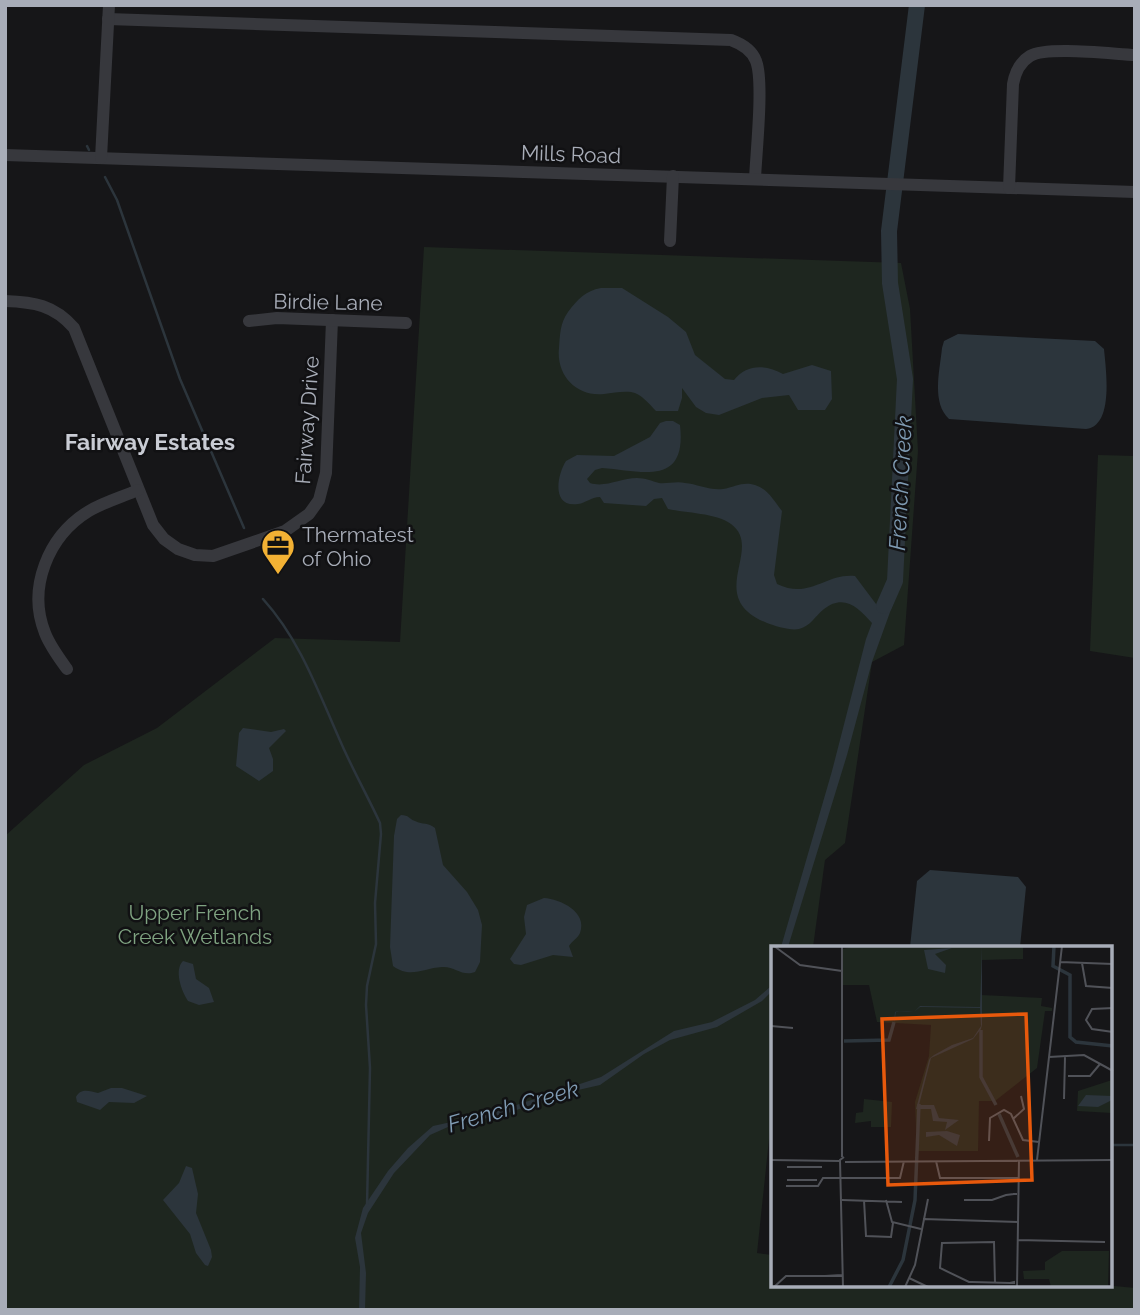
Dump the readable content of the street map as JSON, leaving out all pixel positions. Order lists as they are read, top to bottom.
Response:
{
  "streets": {
    "street": ["Mills Road", "Birdie Lane", "Fairway Drive"]
  },
  "crossings": [
    ["Birdie Lane", "Fairway Drive"]
  ],
  "districts": ["Fairway Estates"],
  "water": ["French Creek"],
  "parks": ["Upper French Creek Wetlands"],
  "places": {
    "office": ["Thermatest of Ohio"]
  }
}
